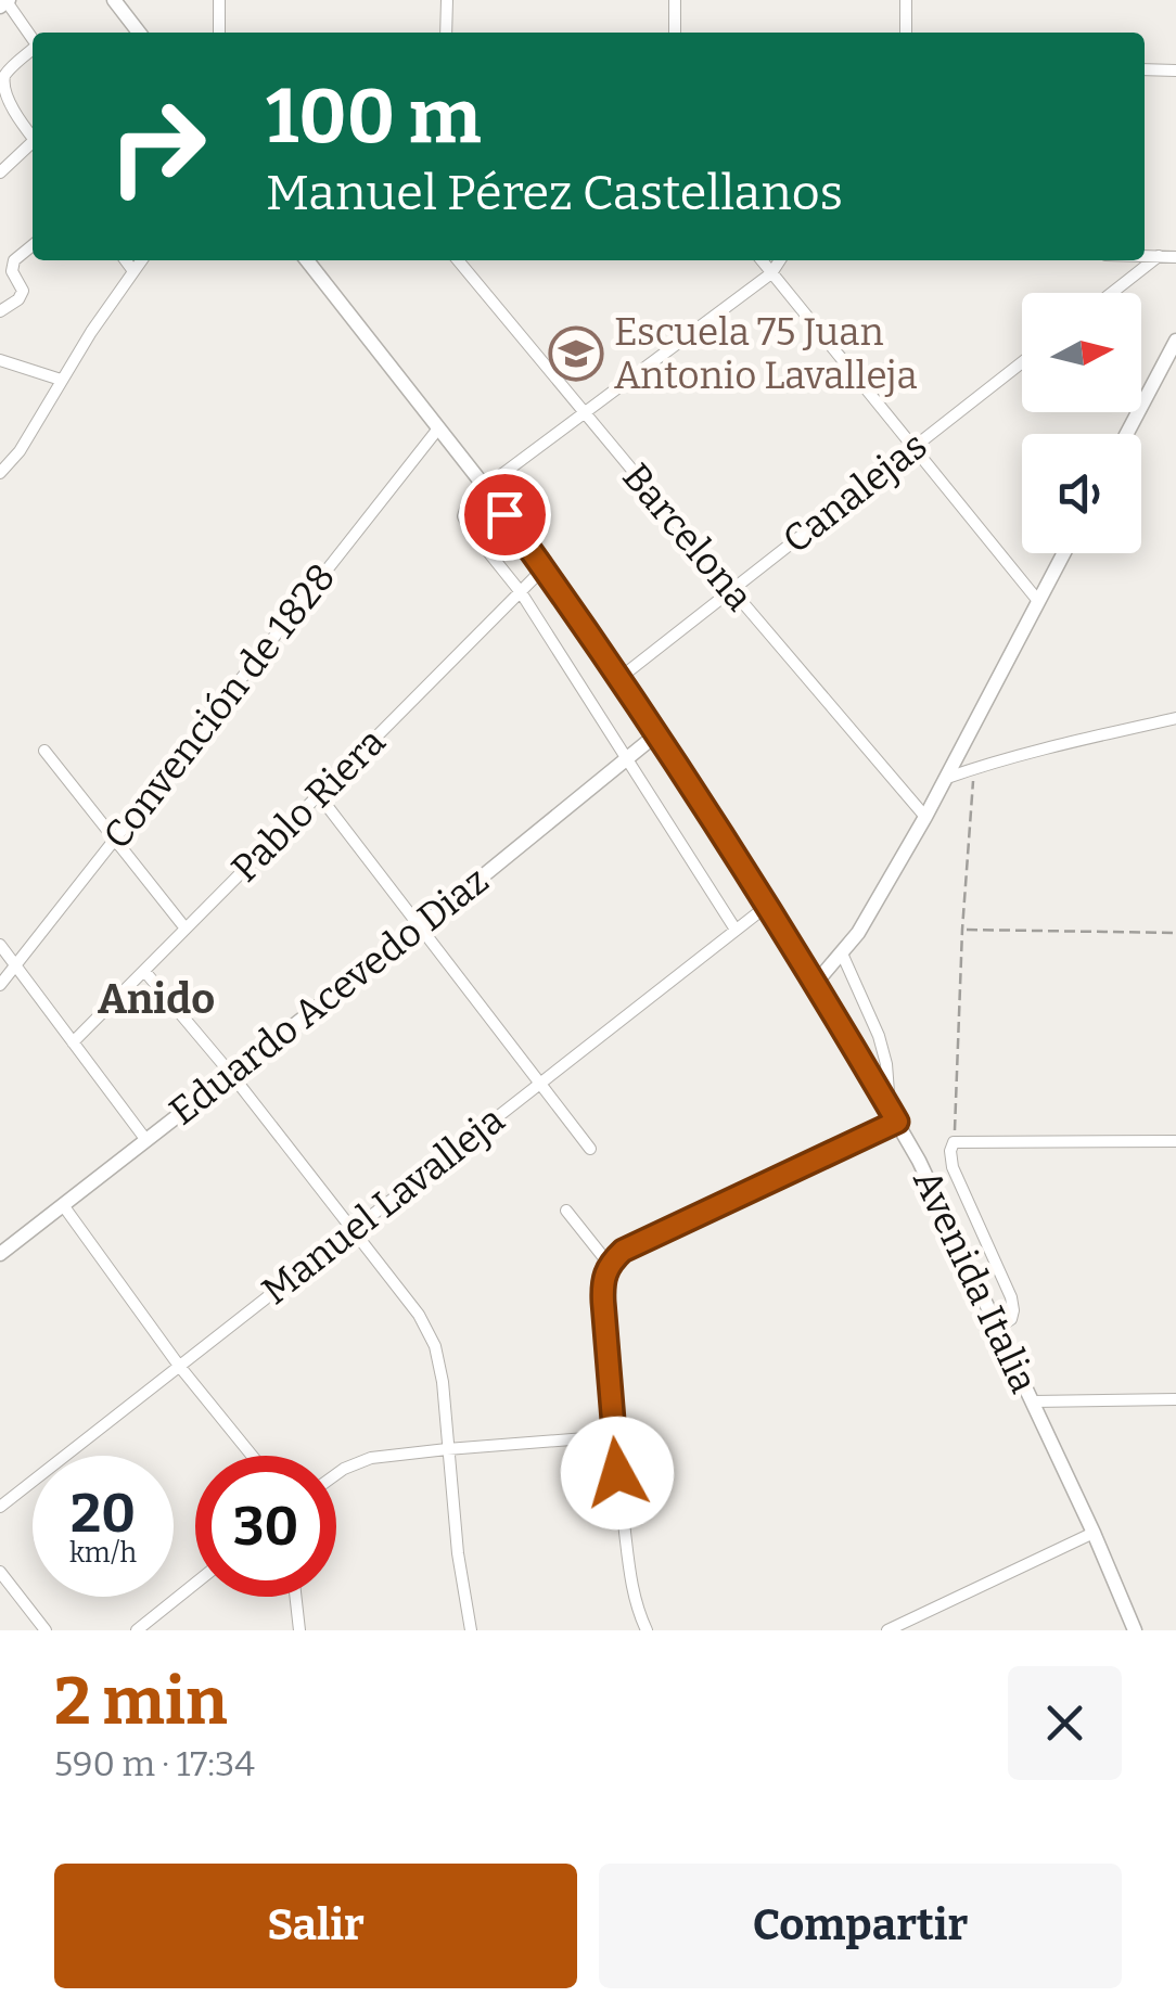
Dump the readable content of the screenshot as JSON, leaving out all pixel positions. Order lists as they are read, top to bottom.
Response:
{
  "streets": {
    "street": [
      "Canalejas",
      "Barcelona",
      "Convención de 1828",
      "Pablo Riera",
      "Eduardo Acevedo Diaz",
      "Manuel Lavalleja",
      "Avenida Italia"
    ]
  },
  "crossings": [
    ["Canalejas", "Barcelona"],
    ["Canalejas", "Avenida Italia"],
    ["Convención de 1828", "Avenida Italia"],
    ["Pablo Riera", "Avenida Italia"],
    ["Eduardo Acevedo Diaz", "Avenida Italia"],
    ["Manuel Lavalleja", "Avenida Italia"]
  ],
  "districts": ["Anido"],
  "places": {
    "school or university": ["Escuela 75 Juan Antonio Lavalleja"]
  },
  "north": "right",
  "page": {
    "turn": ["100 m", "Manuel Pérez Castellanos"],
    "speed": "20 km/h",
    "limit": "30",
    "heading": ["2 min", "590 m · 17:34"],
    "buttons": ["Salir", "Compartir"]
  }
}
